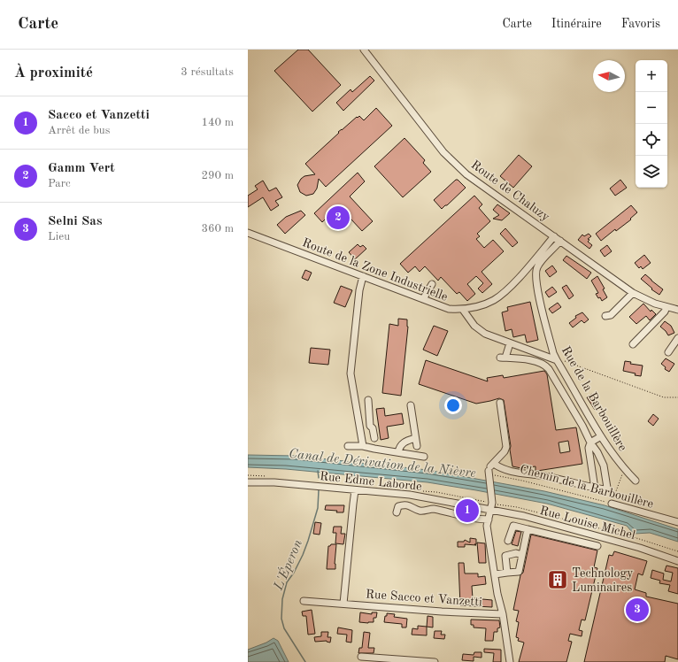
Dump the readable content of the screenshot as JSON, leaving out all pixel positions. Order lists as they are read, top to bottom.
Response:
{
  "streets": {
    "street": [
      "Route de Chaluzy",
      "Route de la Zone Industrielle",
      "Rue de la Barbouillère",
      "Rue Edme Laborde",
      "Chemin de la Barbouillère",
      "Rue Louise Michel",
      "Rue Sacco et Vanzetti"
    ]
  },
  "crossings": [
    ["Route de Chaluzy", "Route de la Zone Industrielle"],
    ["Route de Chaluzy", "Rue de la Barbouillère"],
    ["Rue de la Barbouillère", "Chemin de la Barbouillère"],
    ["Rue Edme Laborde", "Rue Louise Michel"]
  ],
  "water": ["Canal de Dérivation de la Nièvre", "L'Éperon"],
  "places": {
    "building": ["Technology Luminaires"]
  },
  "north": "left",
  "page": {
    "header": "Carte",
    "nav": ["Carte", "Itinéraire", "Favoris"],
    "heading": ["À proximité", "3 résultats"],
    "map_buttons": ["+", "−"],
    "list": [
      {
        "mark": "1",
        "name": "Sacco et Vanzetti",
        "note": "Arrêt de bus",
        "value": "140 m"
      },
      {
        "mark": "2",
        "name": "Gamm Vert",
        "note": "Parc",
        "value": "290 m"
      },
      {
        "mark": "3",
        "name": "Selni Sas",
        "note": "Lieu",
        "value": "360 m"
      }
    ],
    "pins": ["2", "1", "3"]
  }
}
